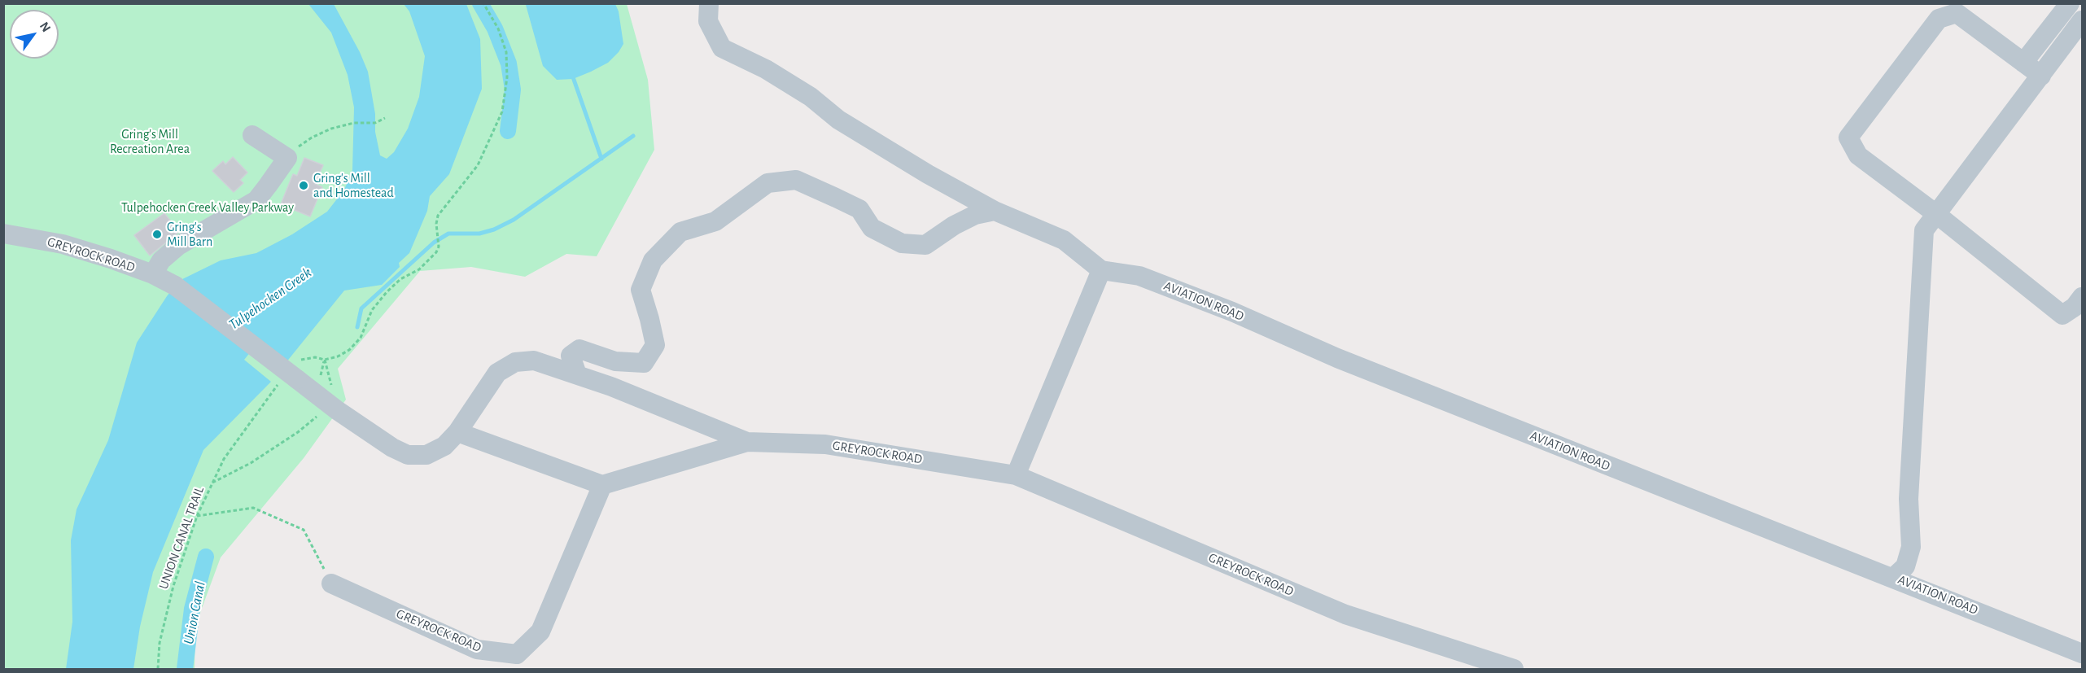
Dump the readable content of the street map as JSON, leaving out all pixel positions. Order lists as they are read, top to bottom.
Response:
{
  "streets": {
    "street": ["GREYROCK ROAD", "AVIATION ROAD"],
    "path": ["UNION CANAL TRAIL"]
  },
  "crossings": [
    ["GREYROCK ROAD", "UNION CANAL TRAIL"]
  ],
  "water": ["Tulpehocken Creek", "Union Canal"],
  "parks": ["Gring's Mill Recreation Area", "Tulpehocken Creek Valley Parkway"],
  "places": ["Gring's Mill and Homestead", "Gring's Mill Barn"],
  "north": "top right"
}
